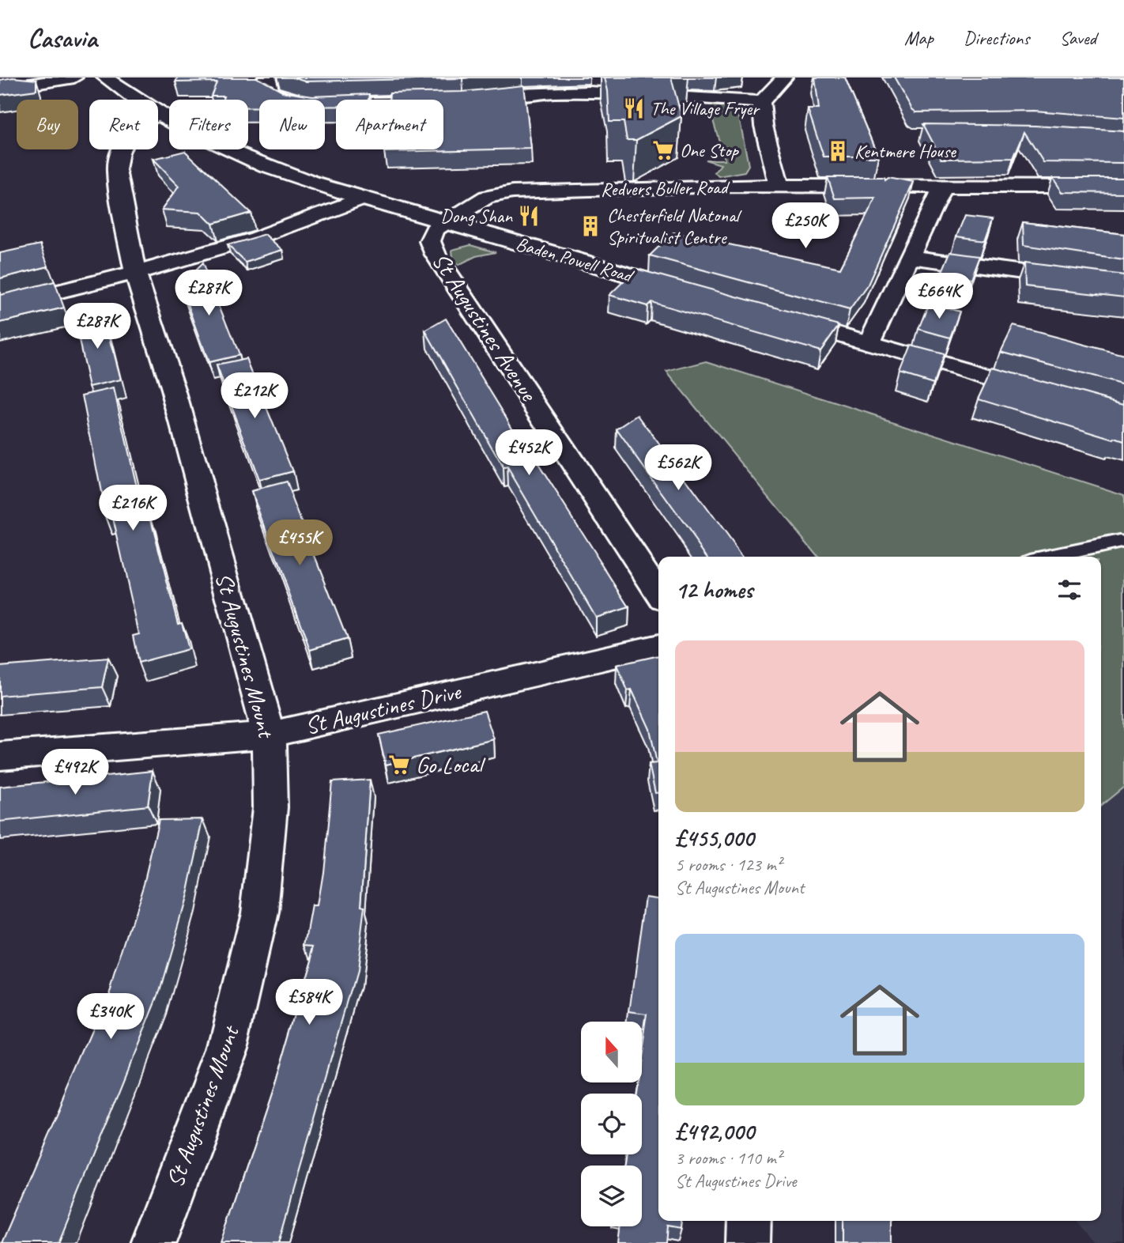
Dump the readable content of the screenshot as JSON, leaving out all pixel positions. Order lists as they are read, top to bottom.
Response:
{
  "streets": {
    "street": [
      "Redvers Buller Road",
      "Baden Powell Road",
      "St Augustines Avenue",
      "St Augustines Mount",
      "St Augustines Drive"
    ]
  },
  "crossings": [
    ["Redvers Buller Road", "Baden Powell Road"],
    ["Redvers Buller Road", "St Augustines Avenue"],
    ["Baden Powell Road", "St Augustines Avenue"],
    ["Baden Powell Road", "St Augustines Mount"],
    ["St Augustines Mount", "St Augustines Drive"]
  ],
  "places": {
    "restaurant": ["The Village Fryer", "Dong Shan"],
    "supermarket": ["One Stop", "Go Local"],
    "building": ["Kentmere House", "Chesterfield Natonal Spiritualist Centre"]
  },
  "north": "top",
  "page": {
    "header": "Casavia",
    "nav": ["Map", "Directions", "Saved"],
    "chip": [
      "Buy",
      "Rent",
      "Filters",
      "New",
      "Apartment"
    ],
    "price": [
      "£250K",
      "£287K",
      "£664K",
      "£287K",
      "£212K",
      "£452K",
      "£562K",
      "£216K",
      "£455K",
      "£492K",
      "£584K",
      "£340K"
    ],
    "heading": "12 homes",
    "list": [
      {
        "name": "£455,000",
        "note": "5 rooms · 123 m² · St Augustines Mount"
      },
      {
        "name": "£492,000",
        "note": "3 rooms · 110 m² · St Augustines Drive"
      }
    ]
  }
}
